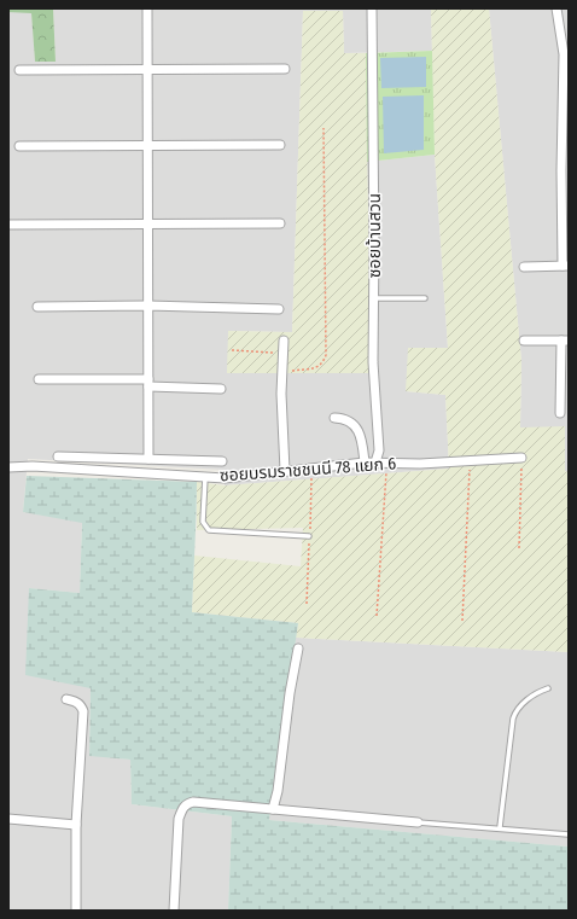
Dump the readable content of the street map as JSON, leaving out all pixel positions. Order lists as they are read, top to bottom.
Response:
{
  "streets": {
    "street": ["ซอยบ้านสวน", "ซอยบรมราชชนนี 78 แยก 6"]
  },
  "crossings": [
    ["ซอยบ้านสวน", "ซอยบรมราชชนนี 78 แยก 6"]
  ]
}
